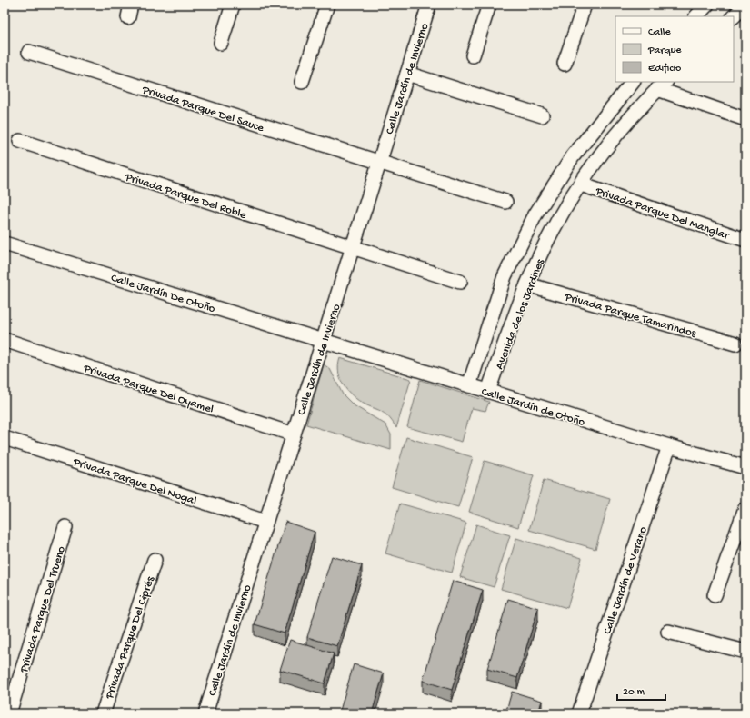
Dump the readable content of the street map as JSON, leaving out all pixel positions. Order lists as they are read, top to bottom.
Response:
{
  "streets": {
    "street": [
      "Calle Jardín de Invierno",
      "Privada Parque Del Sauce",
      "Privada Parque Del Roble",
      "Privada Parque Del Manglar",
      "Calle Jardín De Otoño",
      "Avenida de los Jardines",
      "Privada Parque Tamarindos",
      "Privada Parque Del Oyamel",
      "Calle Jardín de Otoño",
      "Privada Parque Del Nogal",
      "Calle Jardín de Verano",
      "Privada Parque Del Trueno",
      "Privada Parque Del Ciprés"
    ]
  },
  "crossings": [
    ["Calle Jardín de Invierno", "Privada Parque Del Sauce"],
    ["Calle Jardín de Invierno", "Privada Parque Del Roble"],
    ["Calle Jardín de Invierno", "Calle Jardín De Otoño"],
    ["Calle Jardín de Invierno", "Privada Parque Del Oyamel"],
    ["Calle Jardín de Invierno", "Calle Jardín de Otoño"],
    ["Calle Jardín de Invierno", "Privada Parque Del Nogal"],
    ["Privada Parque Del Manglar", "Avenida de los Jardines"],
    ["Calle Jardín De Otoño", "Calle Jardín de Otoño"],
    ["Avenida de los Jardines", "Privada Parque Tamarindos"],
    ["Avenida de los Jardines", "Calle Jardín de Otoño"],
    ["Calle Jardín de Otoño", "Calle Jardín de Verano"]
  ],
  "legend": ["Calle", "Parque", "Edificio"],
  "scale_bar": "20 m"
}
